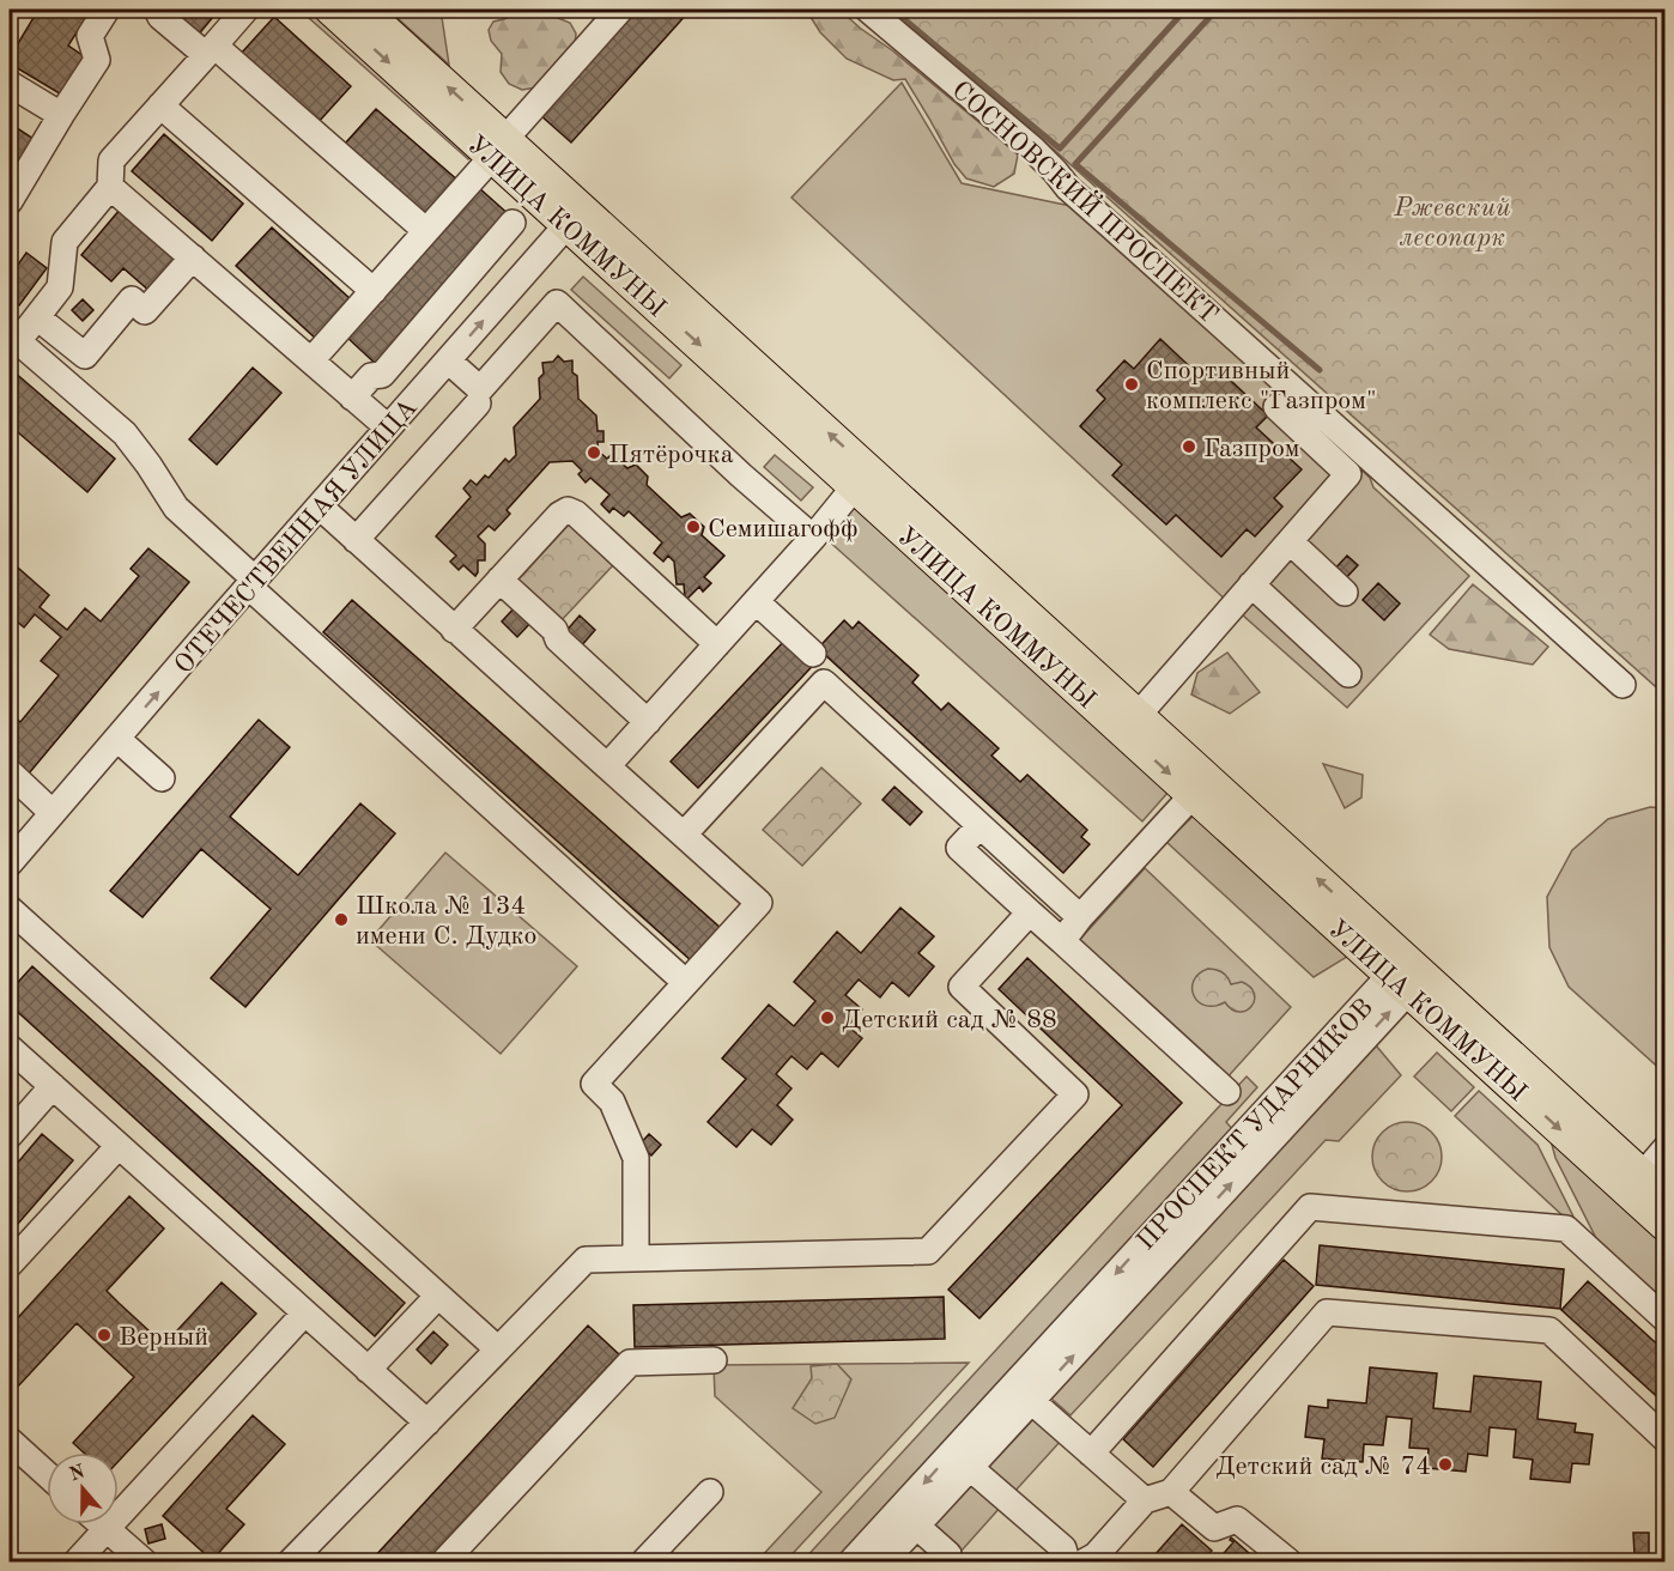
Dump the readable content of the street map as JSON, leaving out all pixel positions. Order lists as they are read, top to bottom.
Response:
{
  "streets": {
    "main road": ["УЛИЦА КОММУНЫ"],
    "street": ["СОСНОВСКИЙ ПРОСПЕКТ", "ОТЕЧЕСТВЕННАЯ УЛИЦА", "ПРОСПЕКТ УДАРНИКОВ"]
  },
  "crossings": [
    ["УЛИЦА КОММУНЫ", "ОТЕЧЕСТВЕННАЯ УЛИЦА"],
    ["УЛИЦА КОММУНЫ", "ПРОСПЕКТ УДАРНИКОВ"]
  ],
  "parks": ["Ржевский лесопарк"],
  "places": [
    "Cпортивный комплекс \"Газпром\"",
    "Газпром",
    "Пятёрочка",
    "Семишагофф",
    "Школа № 134 имени С. Дудко",
    "Детский сад № 88",
    "Верный",
    "Детский сад № 74"
  ],
  "north": "top"
}
